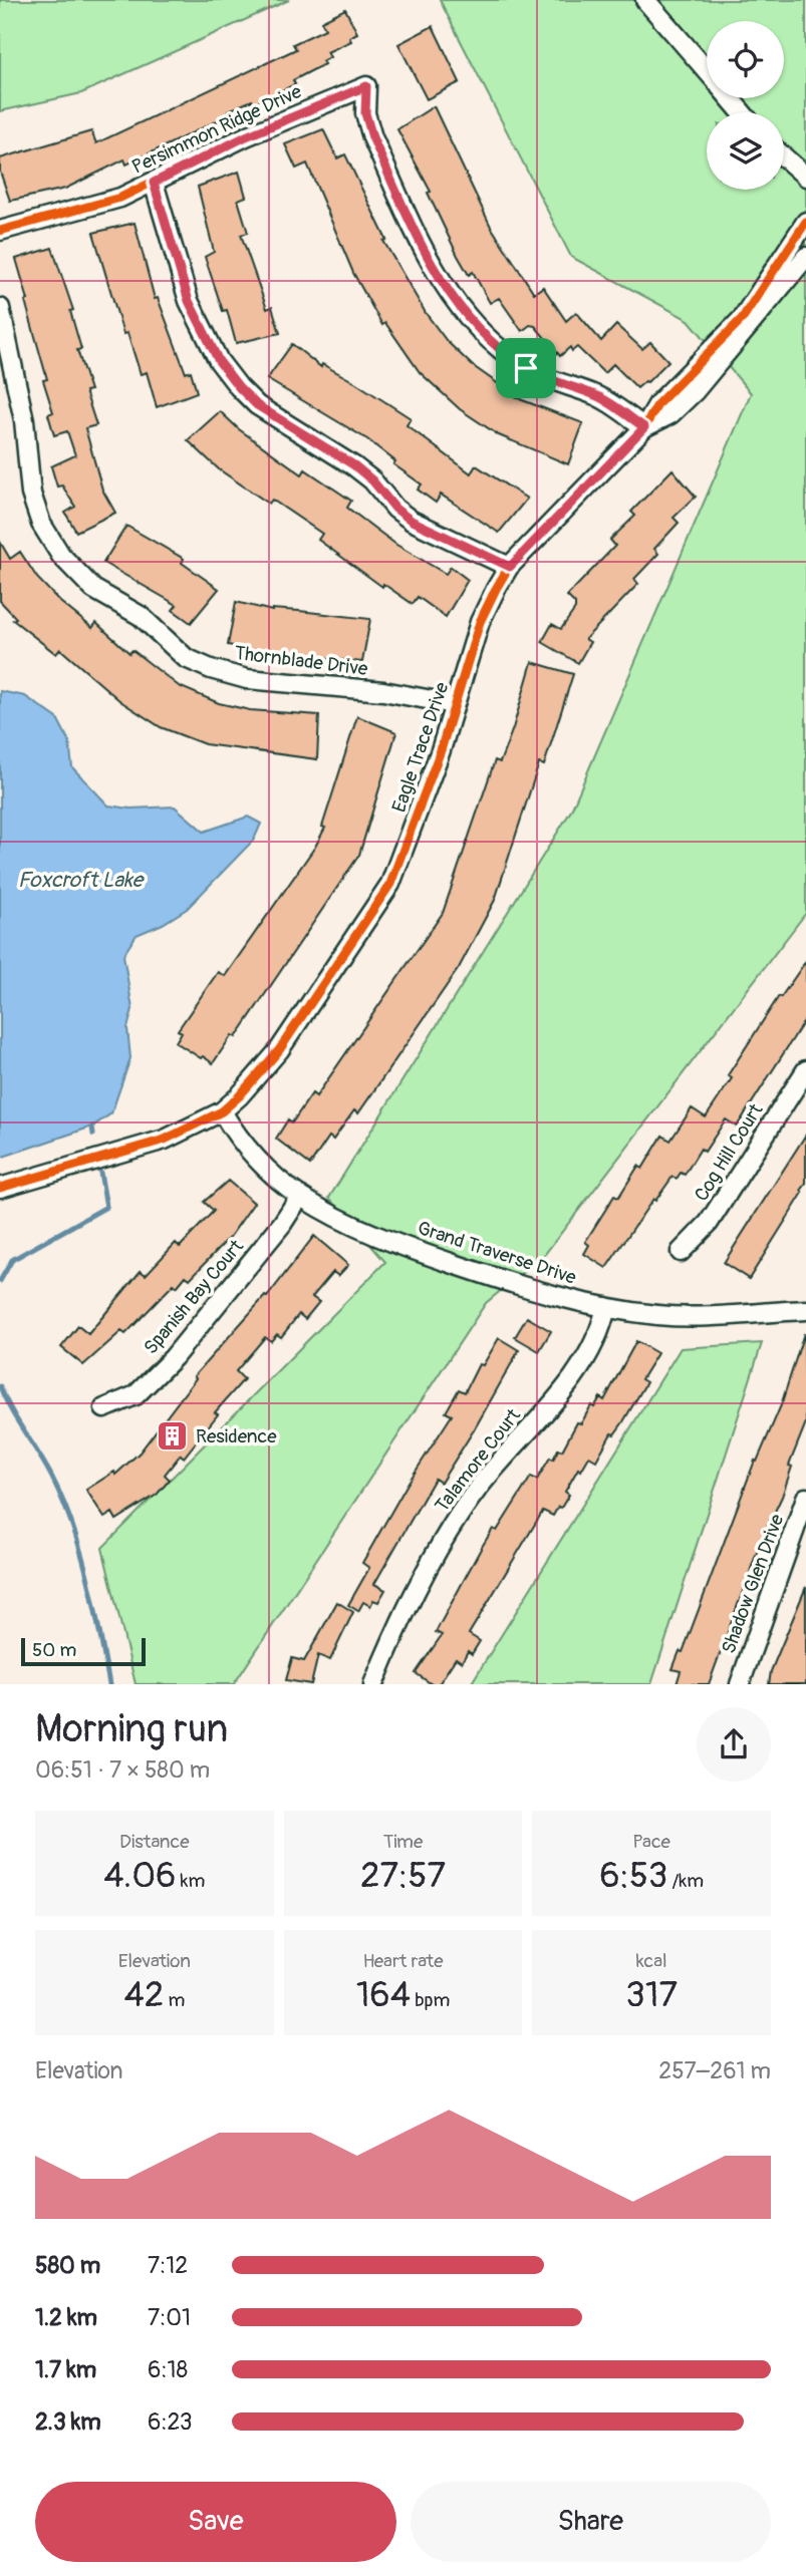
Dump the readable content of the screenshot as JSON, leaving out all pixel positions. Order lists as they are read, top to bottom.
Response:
{
  "streets": {
    "street": [
      "Persimmon Ridge Drive",
      "Thornblade Drive",
      "Eagle Trace Drive",
      "Cog Hill Court",
      "Grand Traverse Drive",
      "Spanish Bay Court",
      "Talamore Court",
      "Shadow Glen Drive"
    ]
  },
  "crossings": [
    ["Persimmon Ridge Drive", "Eagle Trace Drive"],
    ["Thornblade Drive", "Eagle Trace Drive"],
    ["Eagle Trace Drive", "Grand Traverse Drive"],
    ["Grand Traverse Drive", "Spanish Bay Court"],
    ["Grand Traverse Drive", "Talamore Court"]
  ],
  "water": ["Foxcroft Lake"],
  "places": {
    "building": ["Residence"]
  },
  "scale_bar": "50 m",
  "page": {
    "scale": "50 m",
    "heading": ["Morning run", "06:51 · 7 × 580 m"],
    "stats": [
      ["Distance", "4.06 km"],
      ["Time", "27:57"],
      ["Pace", "6:53 /km"],
      ["Elevation", "42 m"],
      ["Heart rate", "164 bpm"],
      ["kcal", "317"]
    ],
    "chart": ["Elevation", "257–261 m"],
    "list": [
      {
        "name": "580 m",
        "note": "7:12"
      },
      {
        "name": "1.2 km",
        "note": "7:01"
      },
      {
        "name": "1.7 km",
        "note": "6:18"
      },
      {
        "name": "2.3 km",
        "note": "6:23"
      }
    ],
    "buttons": ["Save", "Share"]
  }
}
